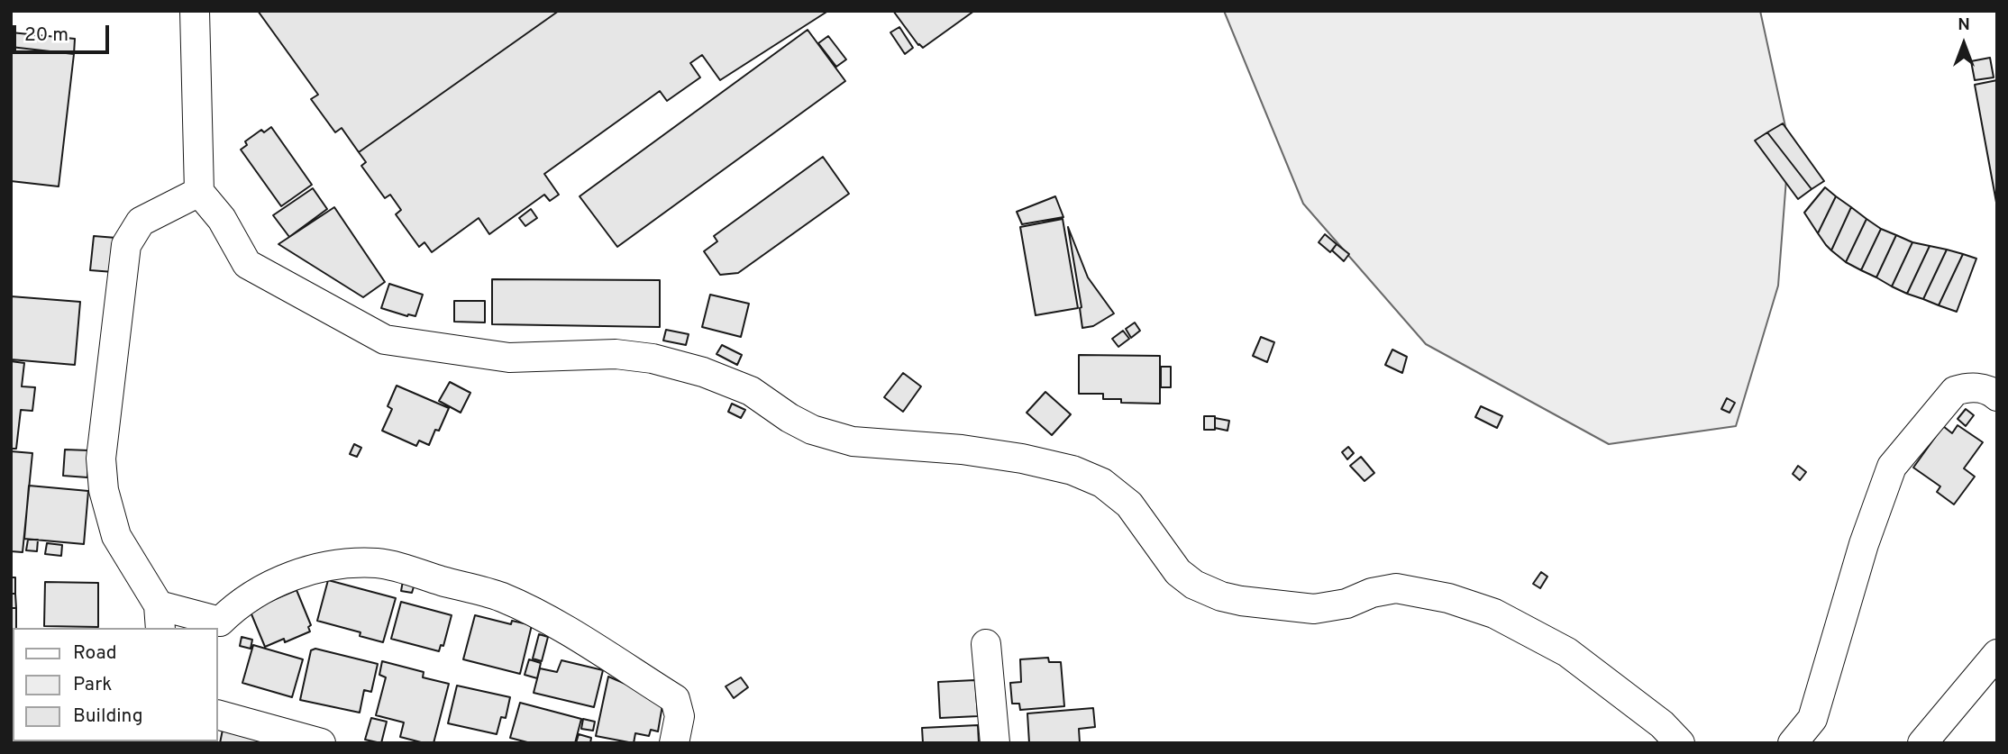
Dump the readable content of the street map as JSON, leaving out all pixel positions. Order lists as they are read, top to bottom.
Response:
{
  "legend": ["Road", "Park", "Building"],
  "scale_bar": "20 m",
  "north": "top"
}
